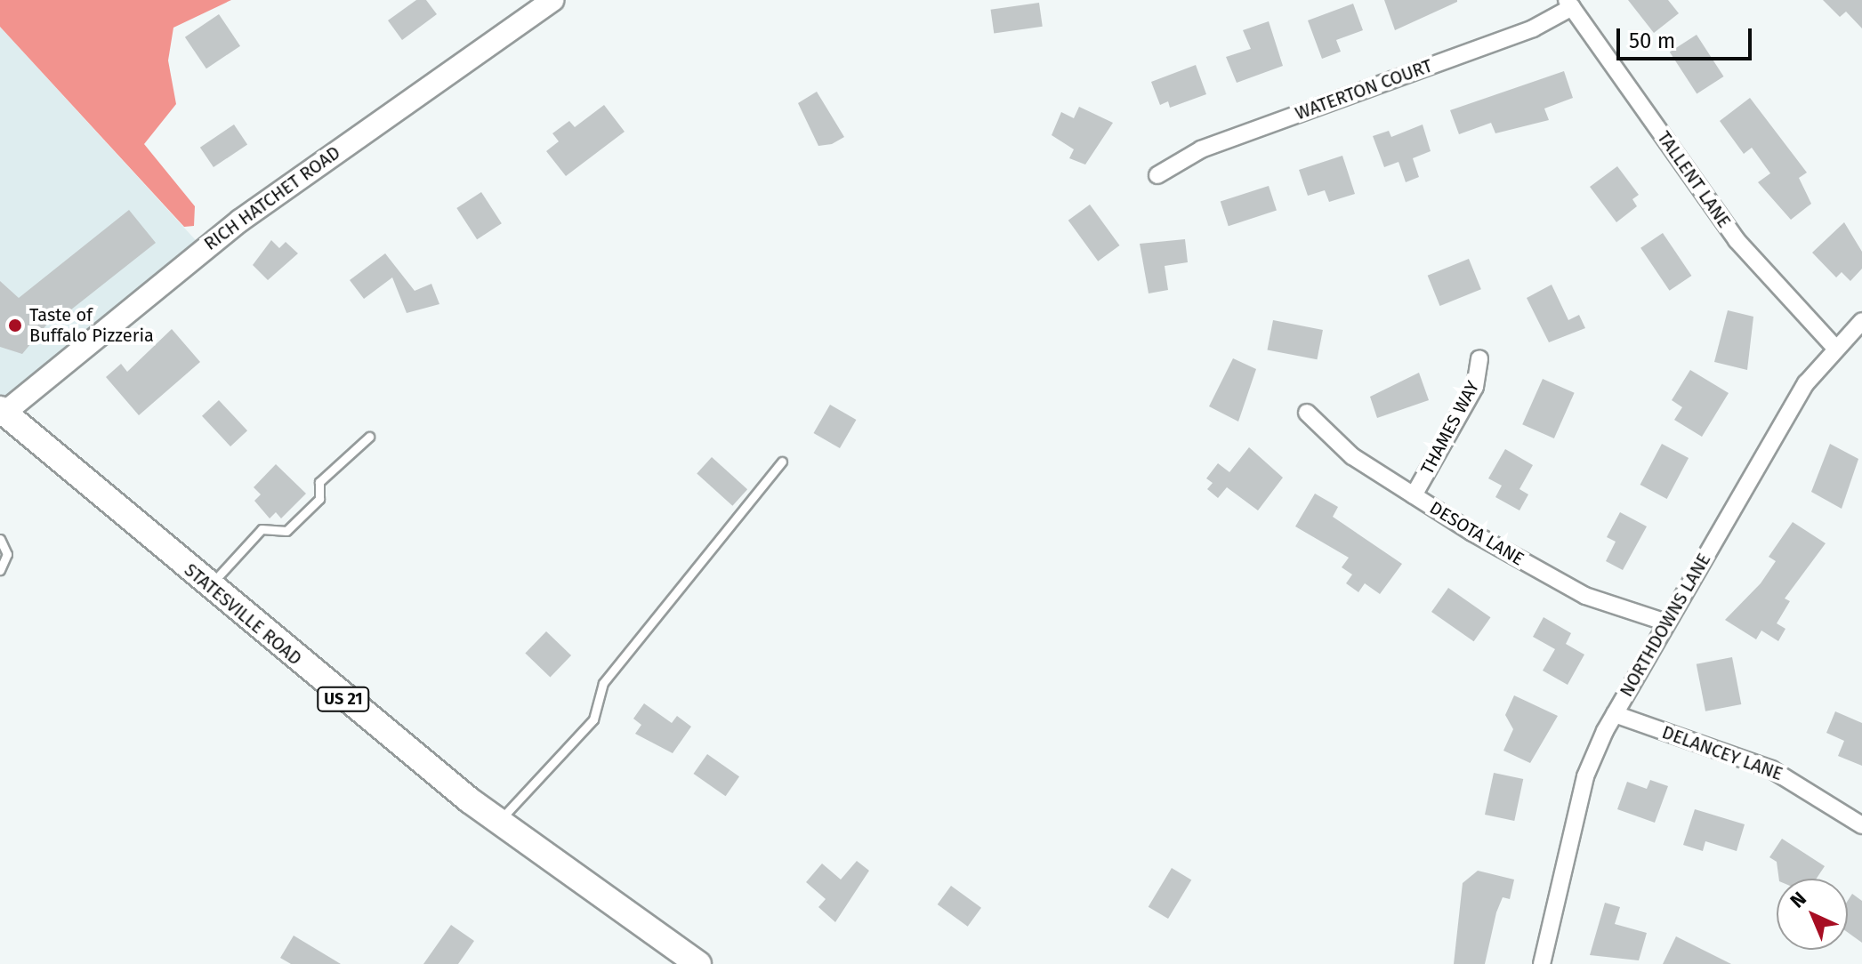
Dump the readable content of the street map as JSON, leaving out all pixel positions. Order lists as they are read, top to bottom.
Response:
{
  "streets": {
    "main road": ["STATESVILLE ROAD", "US 21"],
    "street": [
      "WATERTON COURT",
      "TALLENT LANE",
      "RICH HATCHET ROAD",
      "THAMES WAY",
      "DESOTA LANE",
      "NORTHDOWNS LANE",
      "DELANCEY LANE"
    ]
  },
  "crossings": [
    ["WATERTON COURT", "TALLENT LANE"],
    ["TALLENT LANE", "NORTHDOWNS LANE"],
    ["RICH HATCHET ROAD", "STATESVILLE ROAD"],
    ["THAMES WAY", "DESOTA LANE"],
    ["DESOTA LANE", "NORTHDOWNS LANE"],
    ["NORTHDOWNS LANE", "DELANCEY LANE"]
  ],
  "places": ["Taste of Buffalo Pizzeria"],
  "scale_bar": "50 m",
  "north": "top left"
}
